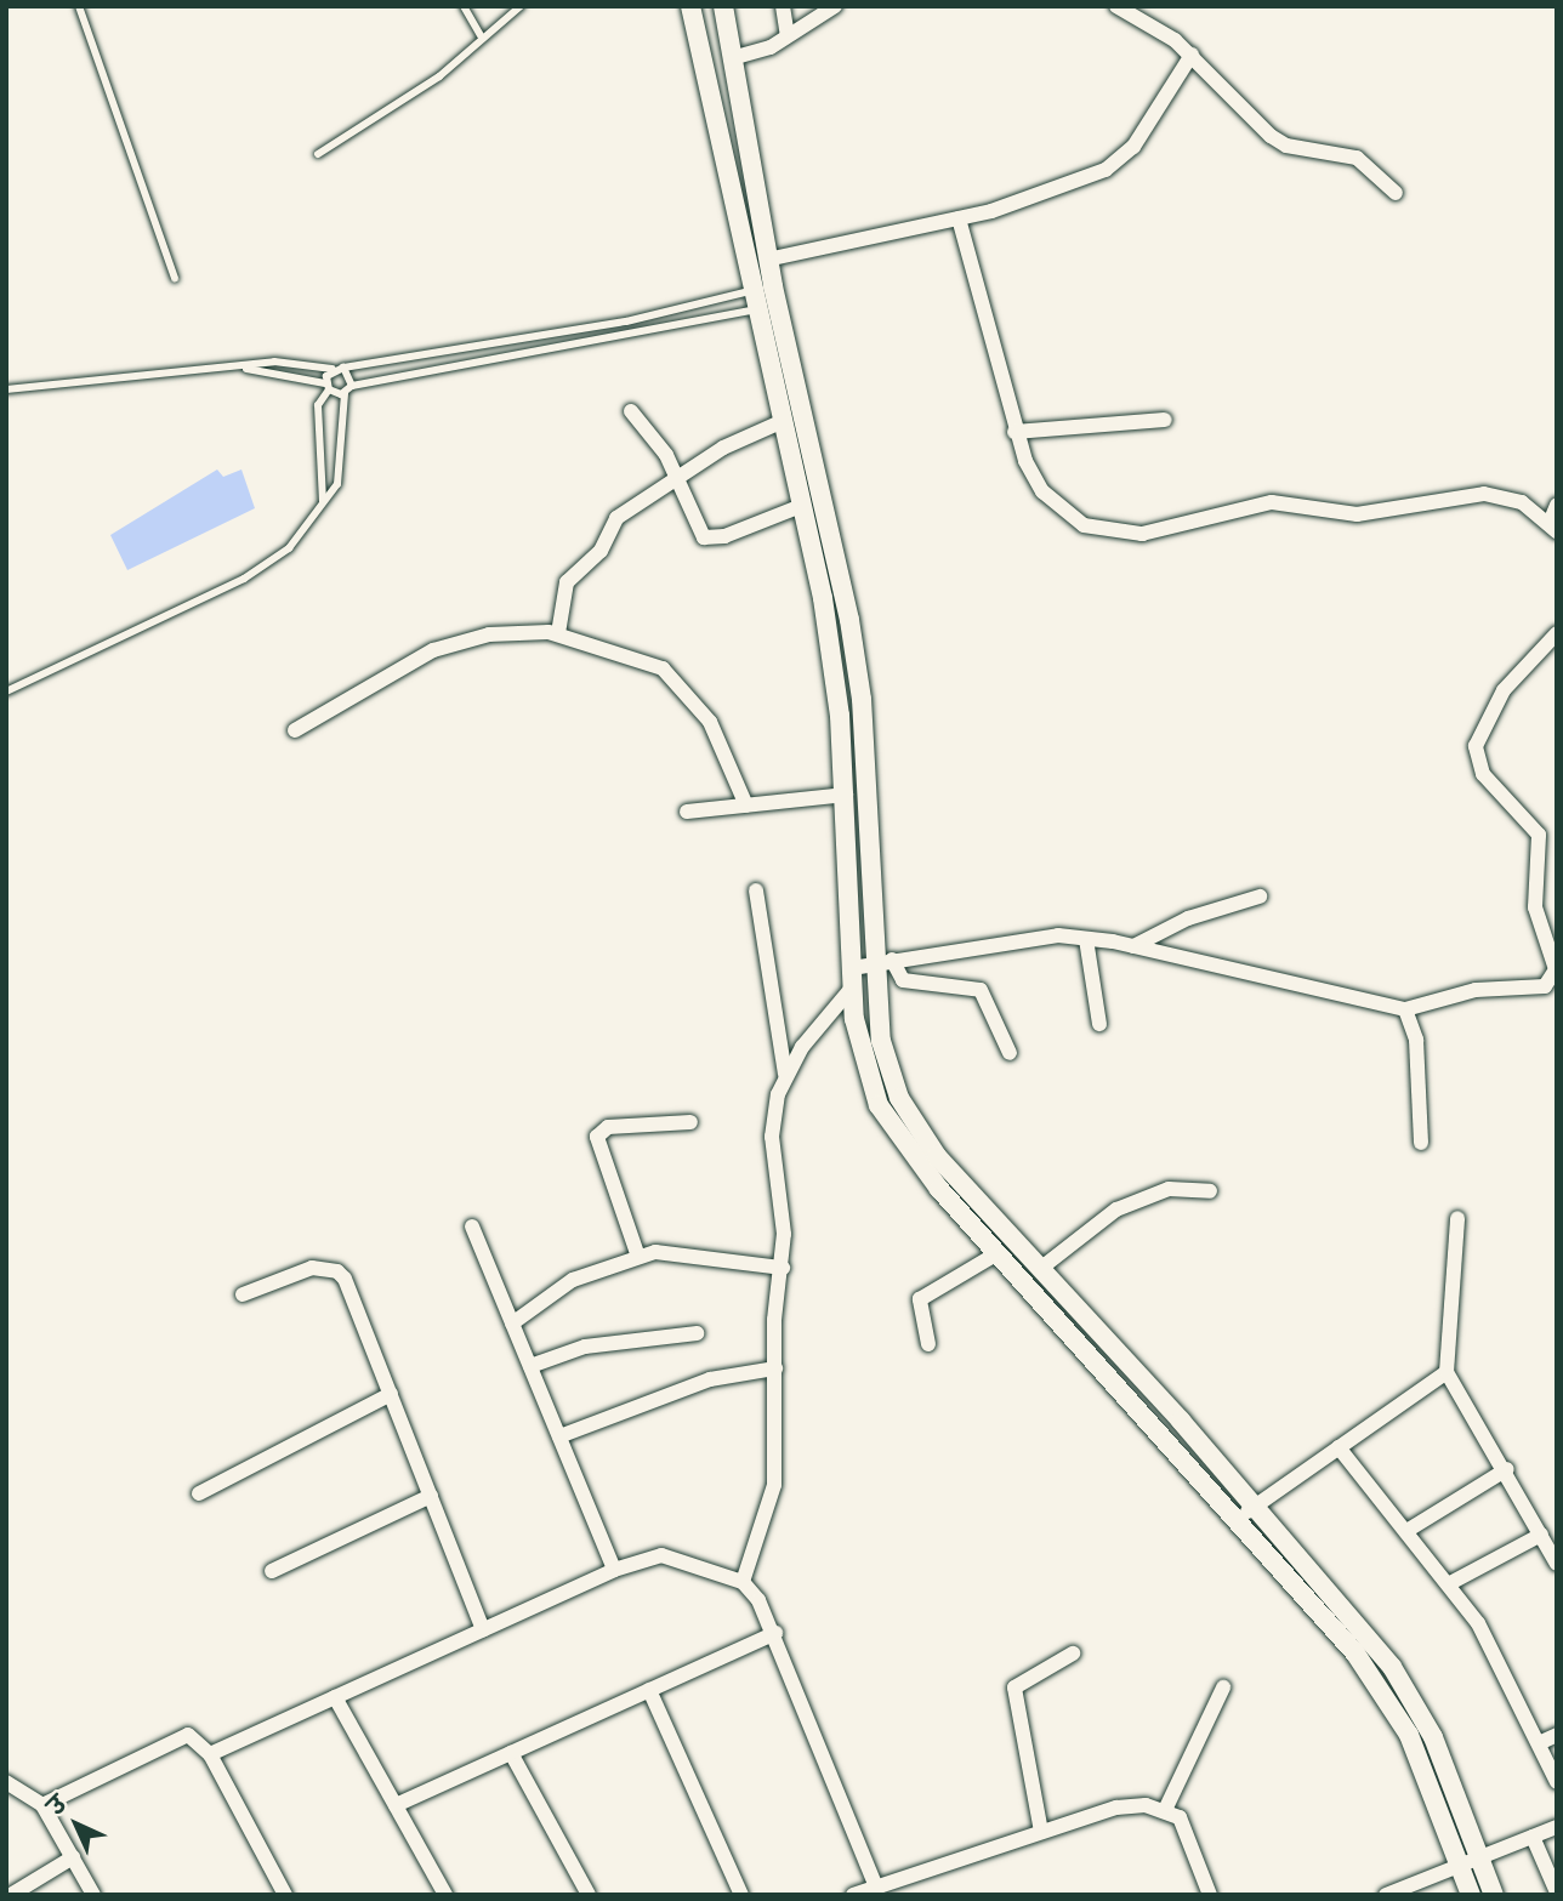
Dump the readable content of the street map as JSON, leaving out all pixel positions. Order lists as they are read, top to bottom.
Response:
{
  "north": "top left"
}
